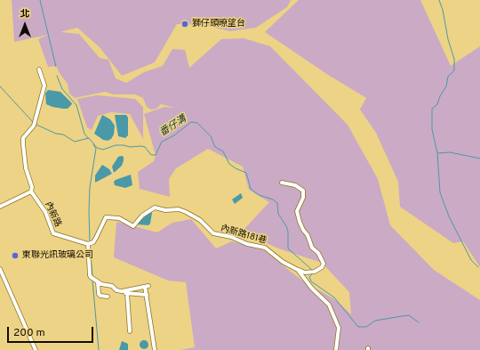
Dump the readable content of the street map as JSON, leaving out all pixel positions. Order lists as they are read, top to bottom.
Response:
{
  "streets": {
    "street": ["內新路", "內新路181巷"]
  },
  "crossings": [
    ["內新路", "內新路181巷"]
  ],
  "water": ["番仔溝"],
  "places": ["獅仔頭暸望台", "東聯光訊玻璃公司"],
  "scale_bar": "200 m",
  "north": "top"
}
